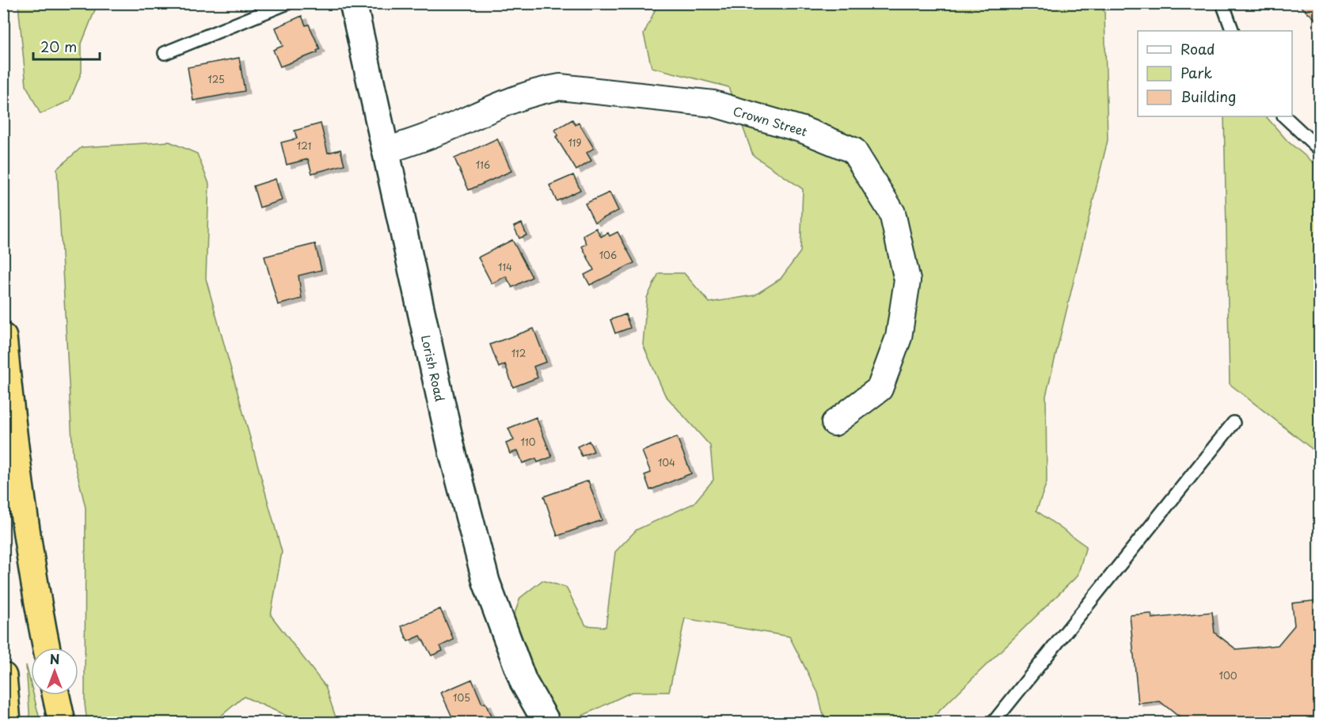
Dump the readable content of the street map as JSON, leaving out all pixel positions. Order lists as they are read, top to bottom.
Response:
{
  "streets": {
    "street": ["Crown Street", "Lorish Road"]
  },
  "crossings": [
    ["Crown Street", "Lorish Road"]
  ],
  "house_numbers": [
    "125",
    "119",
    "121",
    "116",
    "106",
    "114",
    "112",
    "110",
    "104",
    "100",
    "105"
  ],
  "legend": ["Road", "Park", "Building"],
  "scale_bar": "20 m",
  "north": "top"
}
